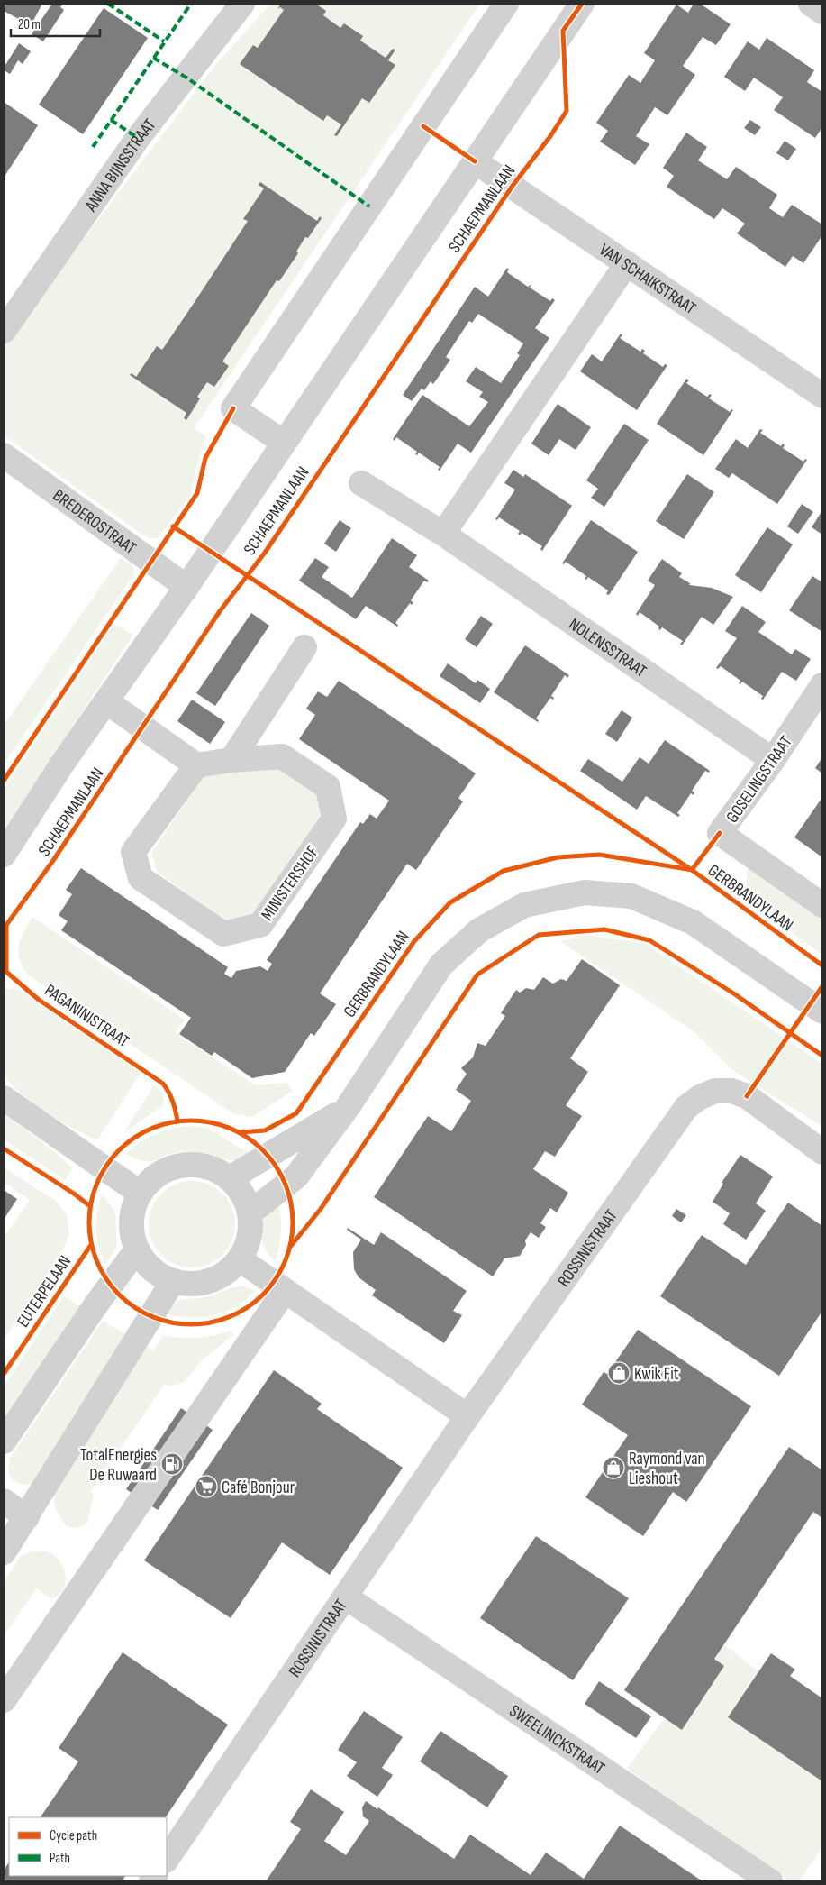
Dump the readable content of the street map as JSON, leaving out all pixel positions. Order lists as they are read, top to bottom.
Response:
{
  "streets": {
    "street": [
      "ANNA BIJNSSTRAAT",
      "SCHAEPMANLAAN",
      "VAN SCHAIKSTRAAT",
      "BREDEROSTRAAT",
      "NOLENSSTRAAT",
      "GOSELINGSTRAAT",
      "MINISTERSHOF",
      "GERBRANDYLAAN",
      "ROSSINISTRAAT",
      "SWEELINCKSTRAAT"
    ],
    "cycle path": ["PAGANINISTRAAT", "EUTERPELAAN"]
  },
  "crossings": [
    ["SCHAEPMANLAAN", "VAN SCHAIKSTRAAT"],
    ["SCHAEPMANLAAN", "BREDEROSTRAAT"],
    ["NOLENSSTRAAT", "GOSELINGSTRAAT"],
    ["GOSELINGSTRAAT", "GERBRANDYLAAN"],
    ["ROSSINISTRAAT", "SWEELINCKSTRAAT"]
  ],
  "places": {
    "shop": ["Kwik Fit", "Raymond van Lieshout"],
    "fuel station": ["TotalEnergies De Ruwaard"],
    "supermarket": ["Café Bonjour"]
  },
  "legend": ["Cycle path", "Path"],
  "scale_bar": "20 m"
}
